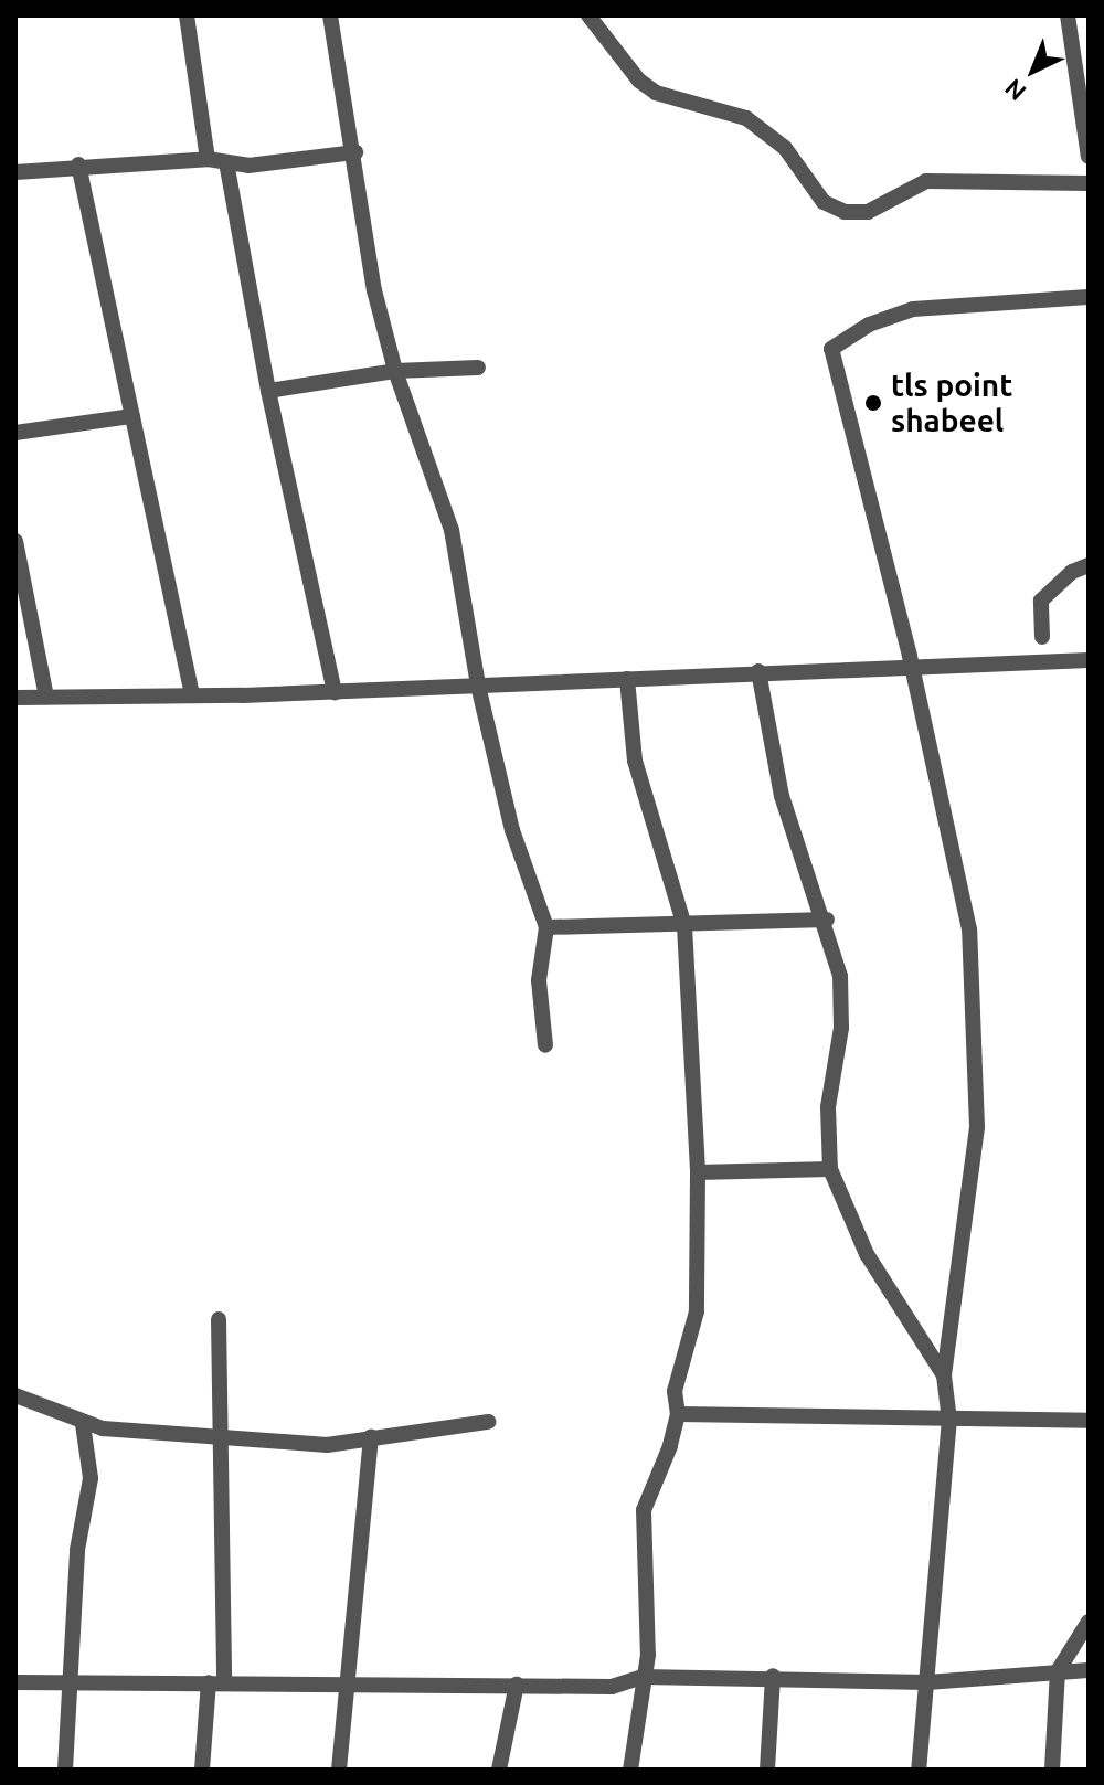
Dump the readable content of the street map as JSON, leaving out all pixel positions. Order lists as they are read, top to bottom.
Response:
{
  "places": ["tls point shabeel"],
  "north": "bottom left"
}
